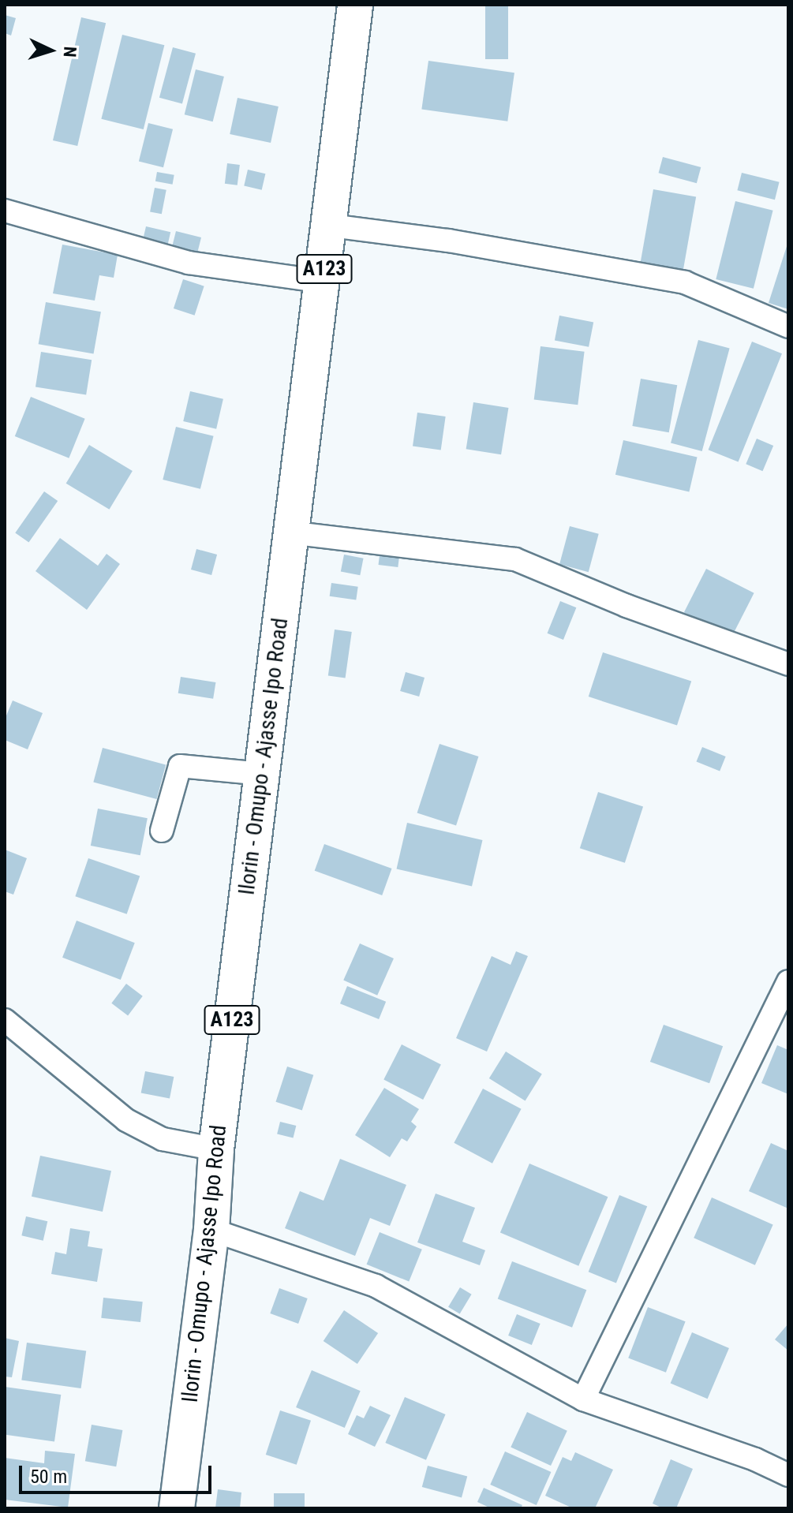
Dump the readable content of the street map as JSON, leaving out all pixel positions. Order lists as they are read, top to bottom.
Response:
{
  "streets": {
    "highway": ["A123", "Ilorin - Omupo - Ajasse Ipo Road"]
  },
  "scale_bar": "50 m",
  "north": "right"
}
